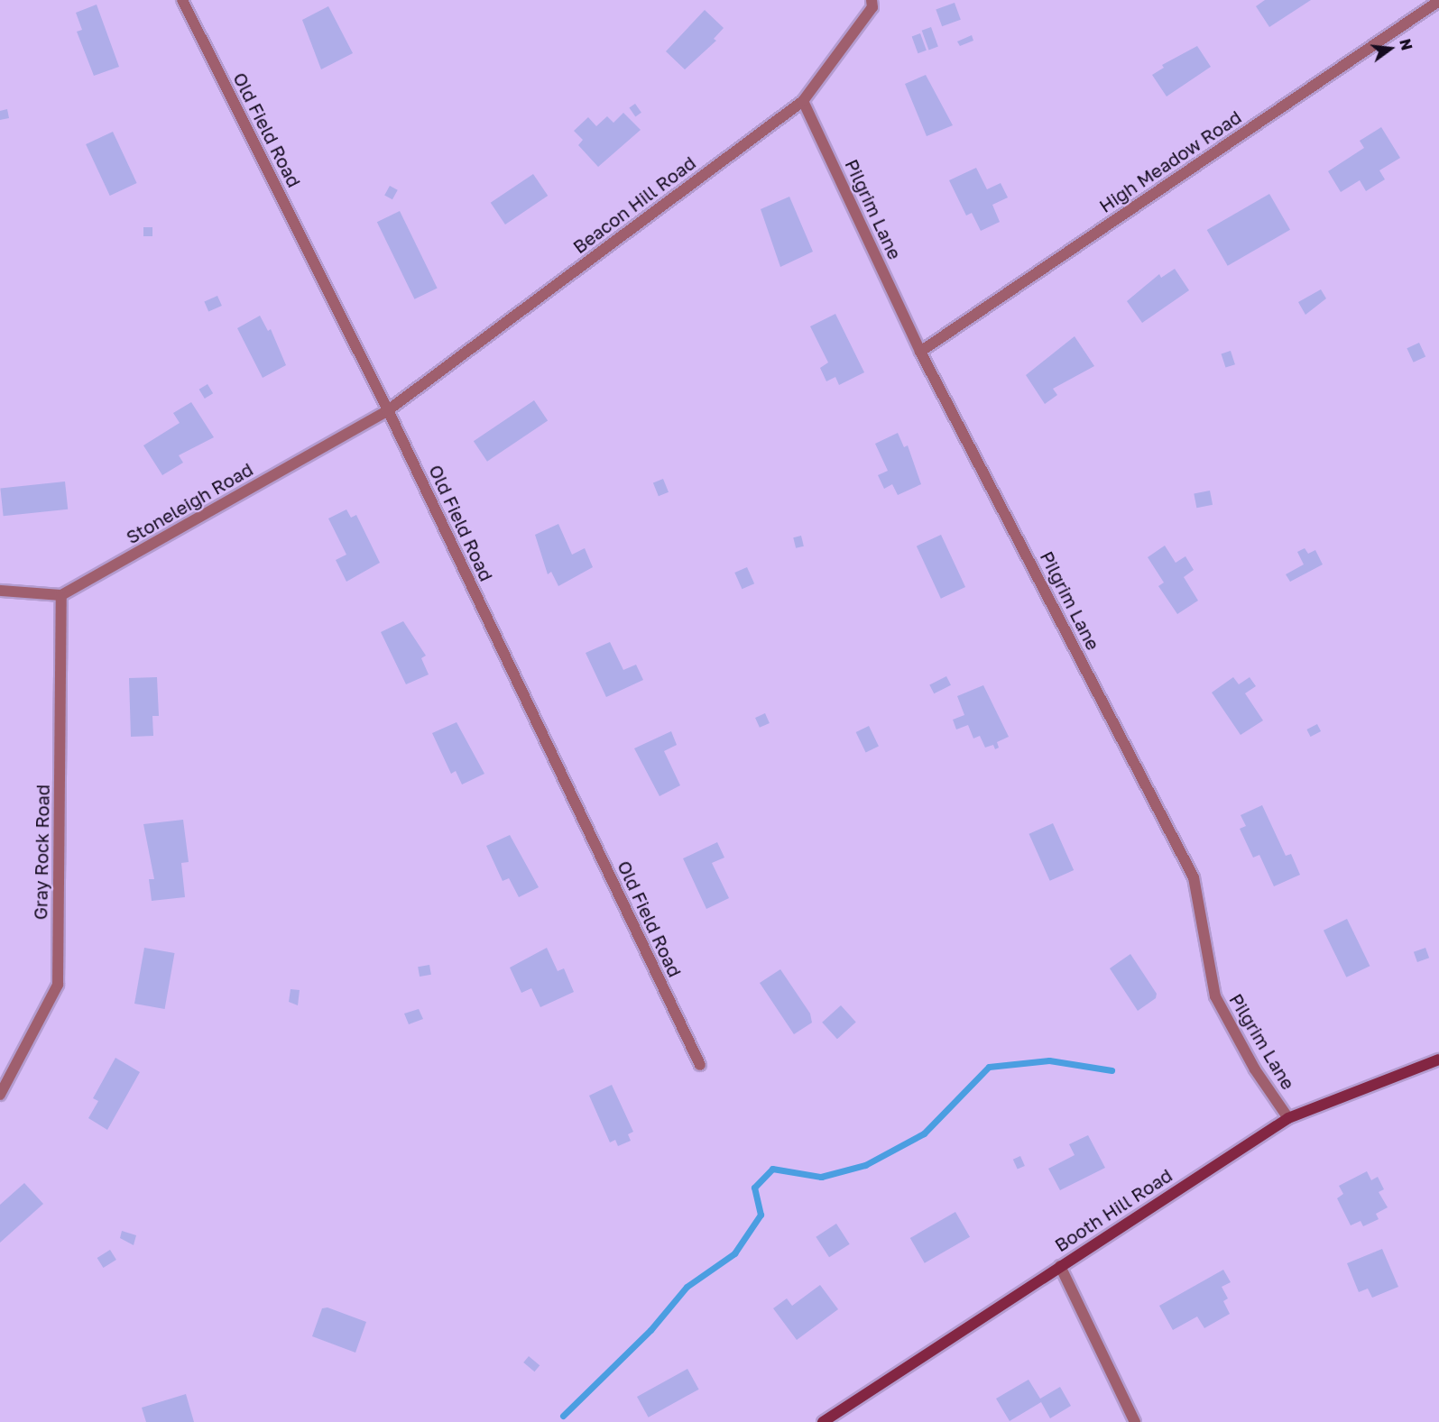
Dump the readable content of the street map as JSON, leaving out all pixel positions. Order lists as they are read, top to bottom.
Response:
{
  "streets": {
    "street": [
      "Old Field Road",
      "High Meadow Road",
      "Beacon Hill Road",
      "Pilgrim Lane",
      "Stoneleigh Road",
      "Gray Rock Road",
      "Booth Hill Road"
    ]
  },
  "crossings": [
    ["Old Field Road", "Beacon Hill Road"],
    ["Old Field Road", "Stoneleigh Road"],
    ["High Meadow Road", "Pilgrim Lane"],
    ["Beacon Hill Road", "Pilgrim Lane"],
    ["Beacon Hill Road", "Stoneleigh Road"],
    ["Pilgrim Lane", "Booth Hill Road"],
    ["Stoneleigh Road", "Gray Rock Road"]
  ],
  "north": "right"
}
